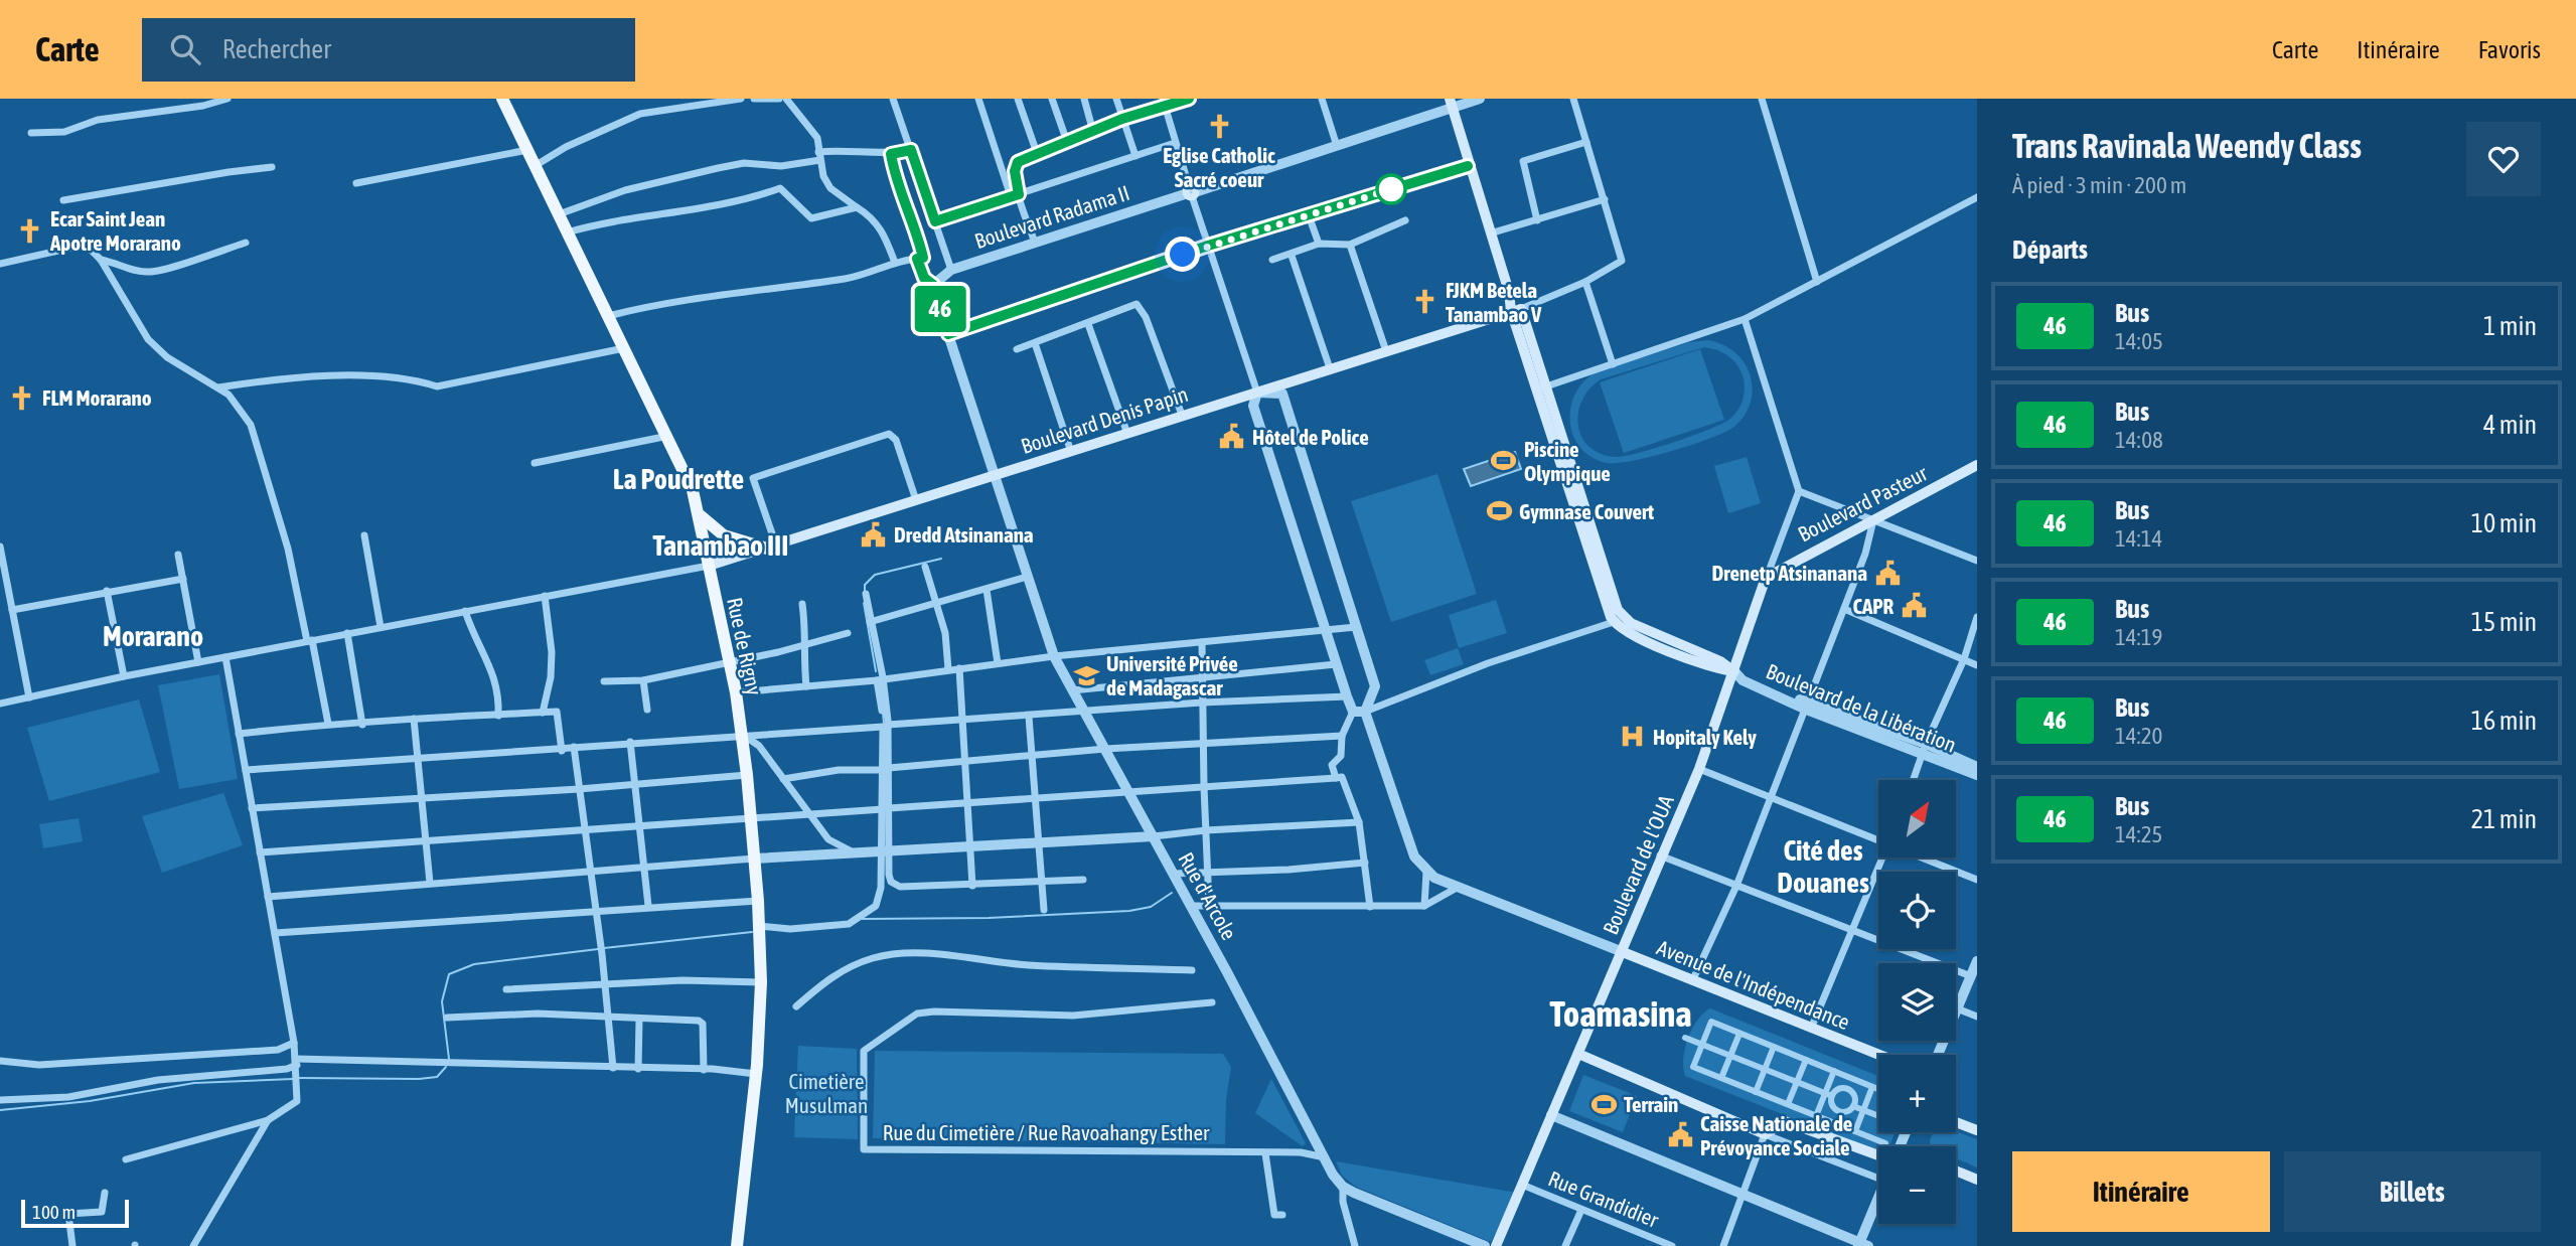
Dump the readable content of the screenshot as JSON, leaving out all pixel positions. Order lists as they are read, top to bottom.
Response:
{
  "streets": {
    "main road": [
      "Boulevard Denis Papin",
      "Boulevard Pasteur",
      "Rue de Rigny",
      "Boulevard de la Libération",
      "Boulevard de l'OUA",
      "Avenue de l'Indépendance"
    ],
    "street": [
      "Boulevard Radama II",
      "Rue d'Arcole",
      "Rue du Cimetière / Rue Ravoahangy Esther",
      "Rue Grandidier"
    ]
  },
  "crossings": [
    ["Boulevard Radama II", "Rue d'Arcole"],
    ["Boulevard Denis Papin", "Rue de Rigny"],
    ["Boulevard Denis Papin", "Rue d'Arcole"],
    ["Boulevard Pasteur", "Boulevard de l'OUA"],
    ["Boulevard de la Libération", "Boulevard de l'OUA"],
    ["Boulevard de l'OUA", "Avenue de l'Indépendance"],
    ["Boulevard de l'OUA", "Rue Grandidier"],
    ["Rue d'Arcole", "Rue du Cimetière / Rue Ravoahangy Esther"]
  ],
  "districts": [
    "La Poudrette",
    "Tanambao III",
    "Morarano",
    "Cité des Douanes",
    "Toamasina"
  ],
  "parks": ["Cimetière Musulman"],
  "places": {
    "church": [
      "Eglise Catholic Sacré coeur",
      "Ecar Saint Jean Apotre Morarano",
      "FJKM Betela Tanambao V",
      "FLM Morarano"
    ],
    "public building": [
      "Hôtel de Police",
      "Dredd Atsinanana",
      "Drenetp Atsinanana",
      "CAPR",
      "Caisse Nationale de Prévoyance Sociale"
    ],
    "sports": ["Piscine Olympique", "Gymnase Couvert", "Terrain"],
    "school or university": ["Université Privée de Madagascar"],
    "hospital": ["Hopitaly Kely"]
  },
  "lines": ["bus line 46"],
  "scale_bar": "100 m",
  "north": "top right",
  "page": {
    "header": "Carte",
    "search": "Rechercher",
    "nav": ["Carte", "Itinéraire", "Favoris"],
    "on_map": "46",
    "heading": [
      ["Trans Ravinala Weendy Class", "À pied · 3 min · 200 m"],
      "Départs"
    ],
    "list": [
      {
        "mark": "46",
        "name": "Bus",
        "note": "14:05",
        "value": "1 min"
      },
      {
        "mark": "46",
        "name": "Bus",
        "note": "14:08",
        "value": "4 min"
      },
      {
        "mark": "46",
        "name": "Bus",
        "note": "14:14",
        "value": "10 min"
      },
      {
        "mark": "46",
        "name": "Bus",
        "note": "14:19",
        "value": "15 min"
      },
      {
        "mark": "46",
        "name": "Bus",
        "note": "14:20",
        "value": "16 min"
      },
      {
        "mark": "46",
        "name": "Bus",
        "note": "14:25",
        "value": "21 min"
      }
    ],
    "map_buttons": ["+", "−"],
    "buttons": ["Itinéraire", "Billets"],
    "scale": "100 m"
  }
}
